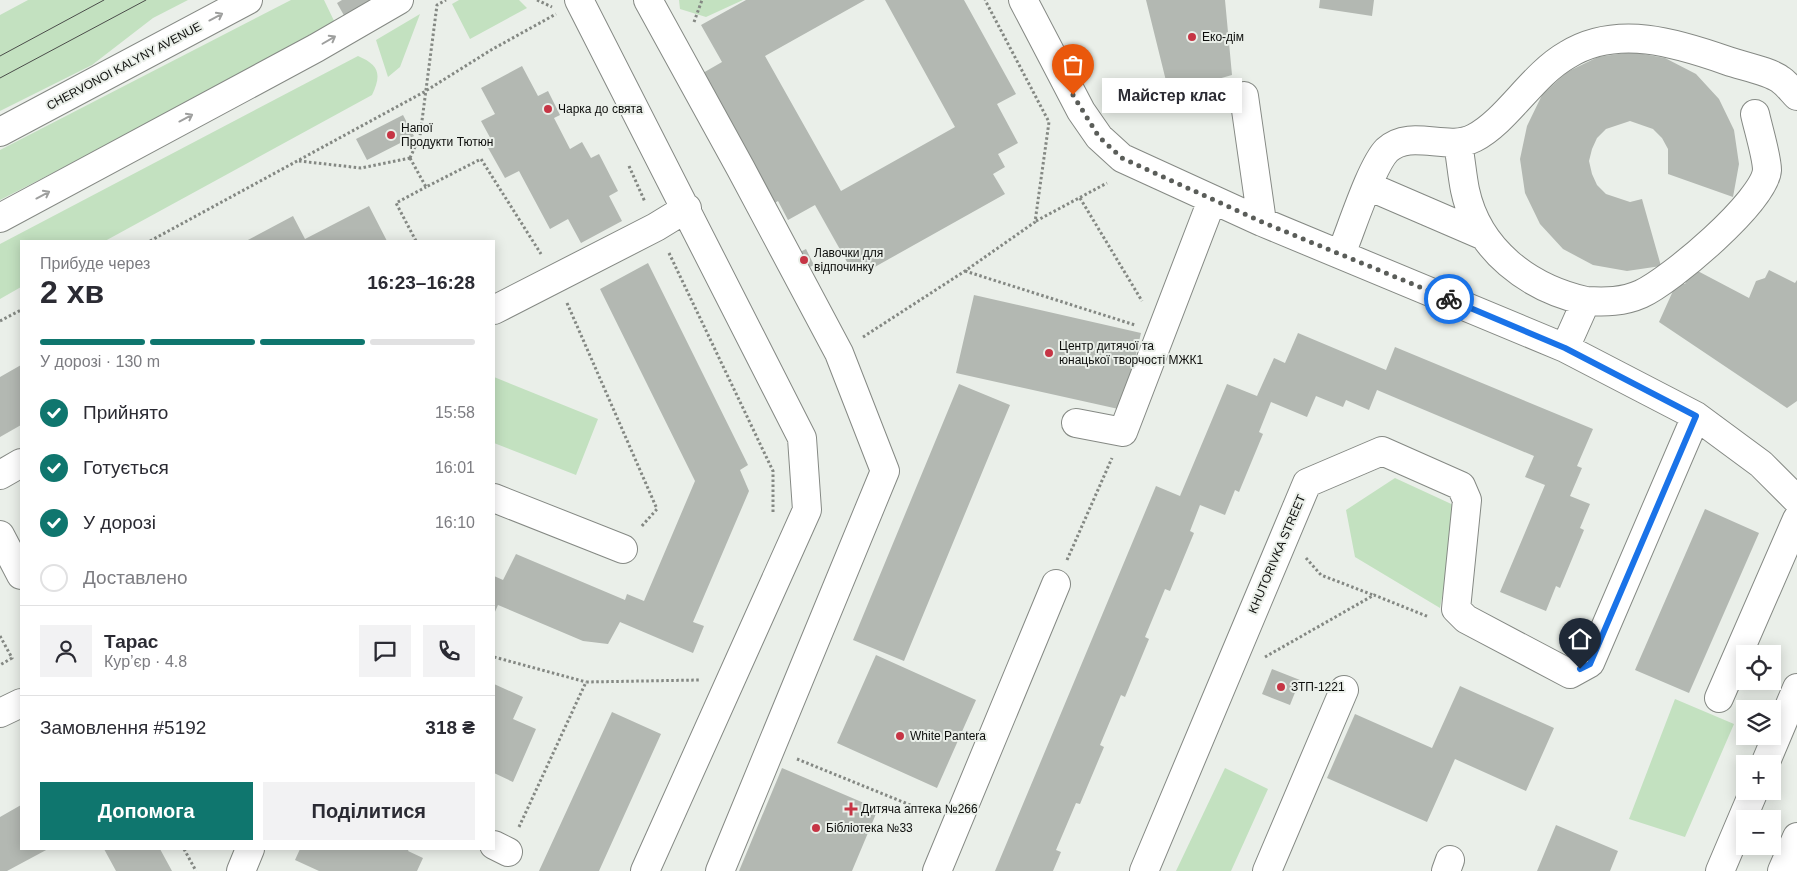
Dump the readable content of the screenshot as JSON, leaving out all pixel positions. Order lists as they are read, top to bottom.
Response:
{
  "streets": {
    "street": ["CHERVONOI KALYNY AVENUE", "KHUTORIVKA STREET"]
  },
  "places": {
    "other": [
      "Еко-дім",
      "Майстер клас",
      "Чарка до свята",
      "Напої Продукти Тютюн",
      "Лавочки для відпочинку",
      "Центр дитячої та юнацької творчості МЖК1",
      "ЗТП-1221",
      "White Pantera",
      "Бібліотека №33"
    ],
    "health": ["Дитяча аптека №266"]
  },
  "page": {
    "bubble": "Майстер клас",
    "heading": ["2 хв", "Прибуде через", "16:23–16:28"],
    "panel": [
      "Тарас",
      "Кур’єр · 4.8",
      "Замовлення #5192",
      "318 ₴"
    ],
    "bar": "У дорозі · 130 m",
    "list": [
      ["Прийнято", "15:58"],
      ["Готується", "16:01"],
      ["У дорозі", "16:10"],
      "Доставлено"
    ],
    "map_buttons": ["+", "−"],
    "buttons": ["Допомога", "Поділитися"]
  }
}
